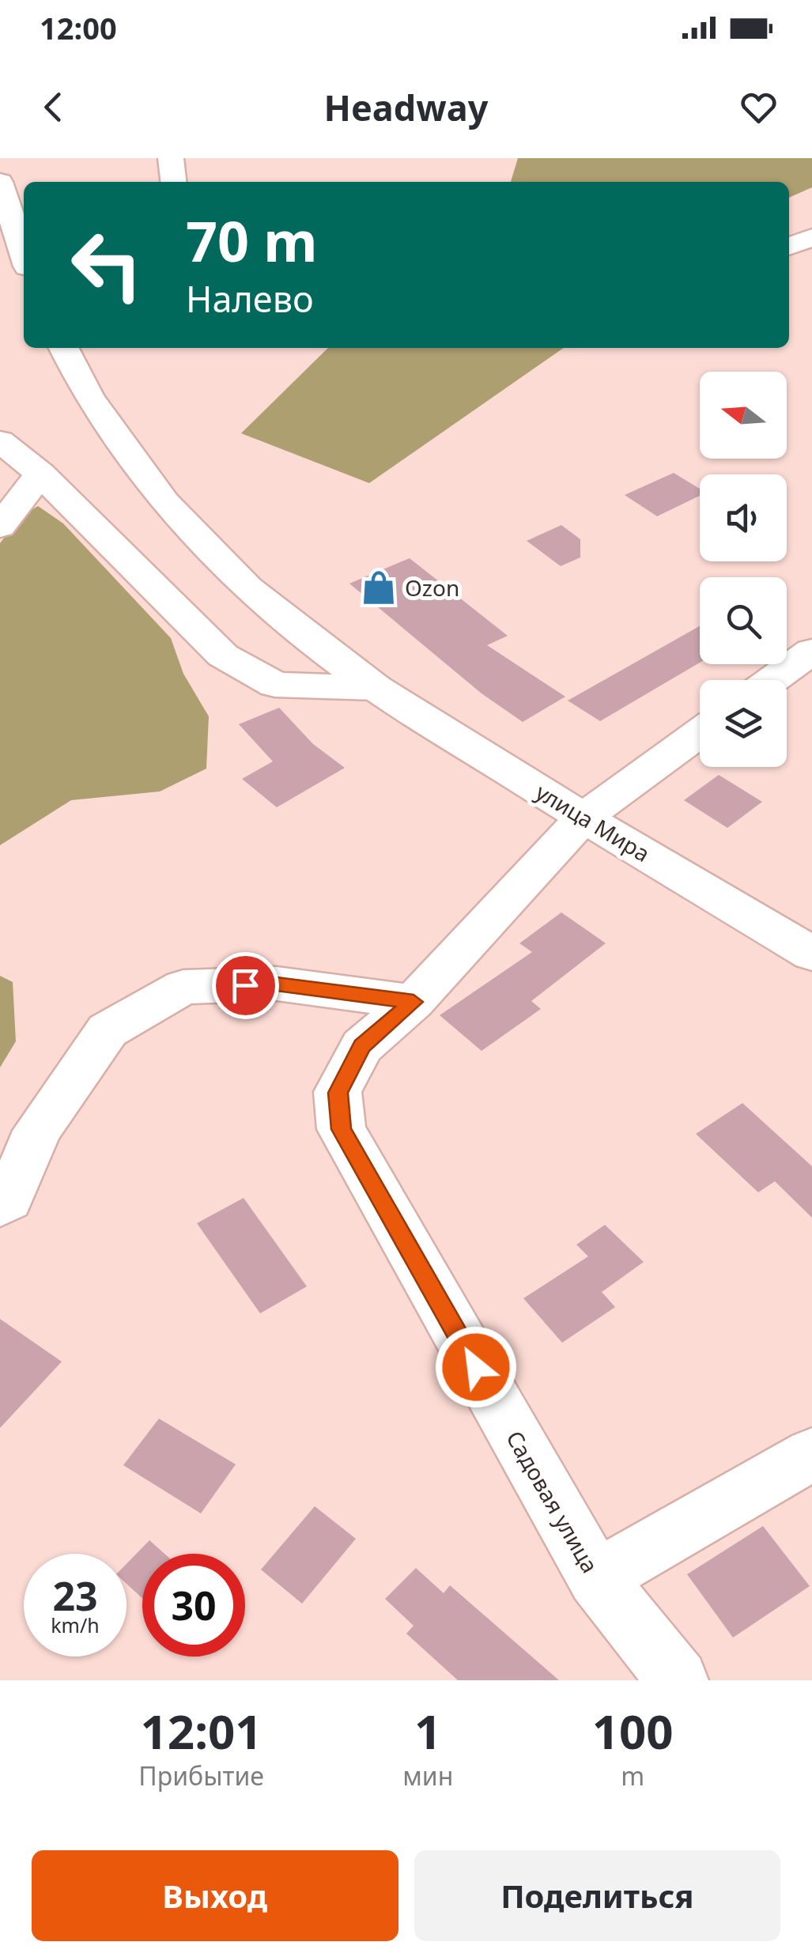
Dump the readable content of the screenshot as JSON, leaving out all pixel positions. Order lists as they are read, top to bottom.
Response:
{
  "streets": {
    "main road": ["улица Мира", "Садовая улица"]
  },
  "crossings": [
    ["улица Мира", "Садовая улица"]
  ],
  "places": {
    "shop": ["Ozon"]
  },
  "north": "left",
  "page": {
    "status": "12:00",
    "header": "Headway",
    "turn": ["70 m", "Налево"],
    "speed": "23 km/h",
    "limit": "30",
    "eta": [
      "12:01",
      "Прибытие",
      "1",
      "мин",
      "100",
      "m"
    ],
    "buttons": ["Выход", "Поделиться"]
  }
}
